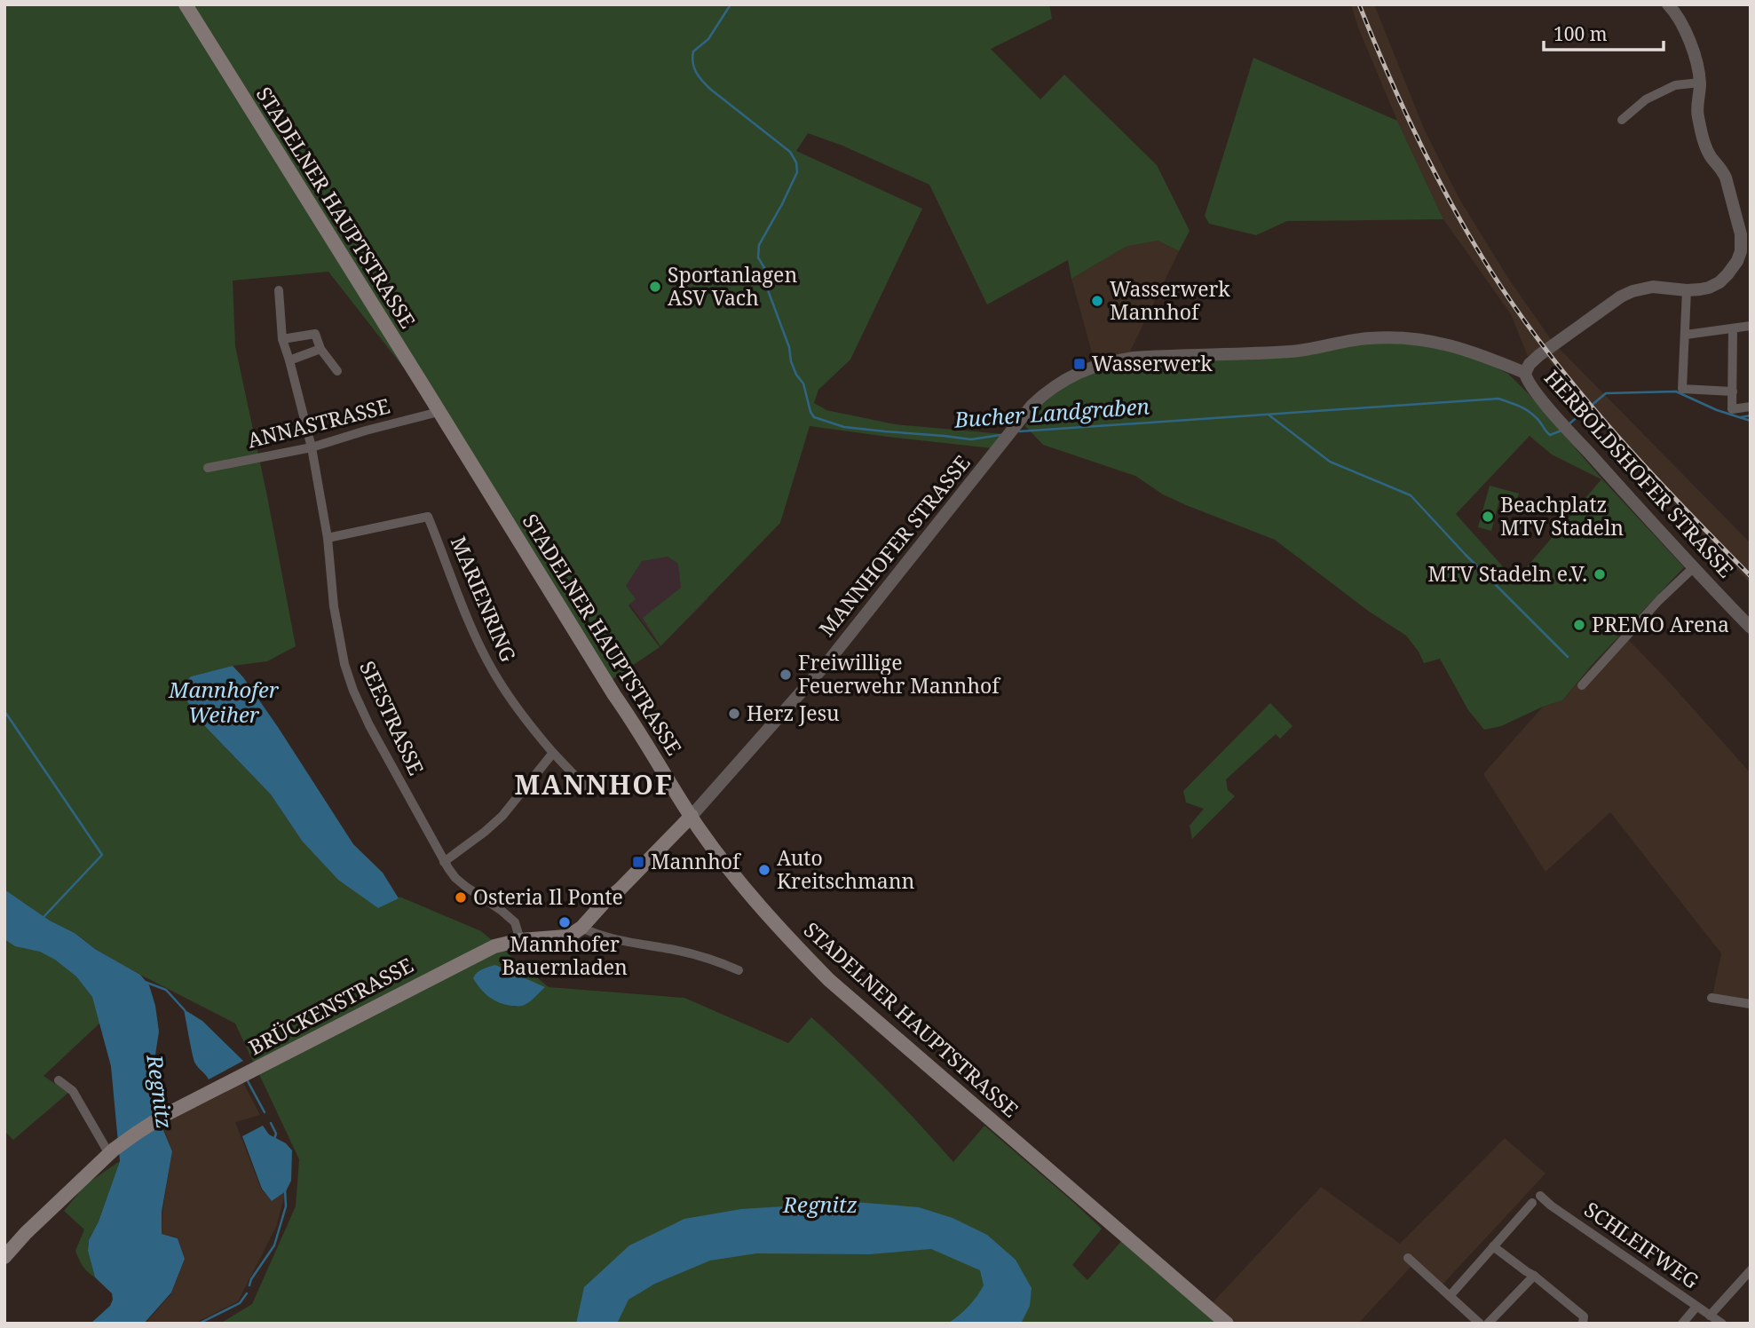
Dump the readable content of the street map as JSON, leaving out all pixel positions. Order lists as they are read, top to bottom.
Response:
{
  "streets": {
    "main road": ["STADELNER HAUPTSTRASSE", "MANNHOFER STRASSE", "BRÜCKENSTRASSE"],
    "street": [
      "ANNASTRASSE",
      "HERBOLDSHOFER STRASSE",
      "MARIENRING",
      "SEESTRASSE",
      "SCHLEIFWEG"
    ]
  },
  "crossings": [
    ["STADELNER HAUPTSTRASSE", "ANNASTRASSE"],
    ["STADELNER HAUPTSTRASSE", "MANNHOFER STRASSE"],
    ["ANNASTRASSE", "SEESTRASSE"],
    ["HERBOLDSHOFER STRASSE", "MANNHOFER STRASSE"],
    ["MANNHOFER STRASSE", "SEESTRASSE"],
    ["MANNHOFER STRASSE", "BRÜCKENSTRASSE"],
    ["MARIENRING", "SEESTRASSE"],
    ["SEESTRASSE", "BRÜCKENSTRASSE"]
  ],
  "districts": ["MANNHOF"],
  "water": ["Bucher Landgraben", "Mannhofer Weiher", "Regnitz"],
  "places": {
    "other": [
      "Sportanlagen ASV Vach",
      "Wasserwerk Mannhof",
      "Beachplatz MTV Stadeln",
      "MTV Stadeln e.V.",
      "PREMO Arena",
      "Freiwillige Feuerwehr Mannhof",
      "Herz Jesu",
      "Auto Kreitschmann",
      "Osteria Il Ponte",
      "Mannhofer Bauernladen"
    ],
    "transit": ["Wasserwerk", "Mannhof"]
  },
  "scale_bar": "100 m"
}
